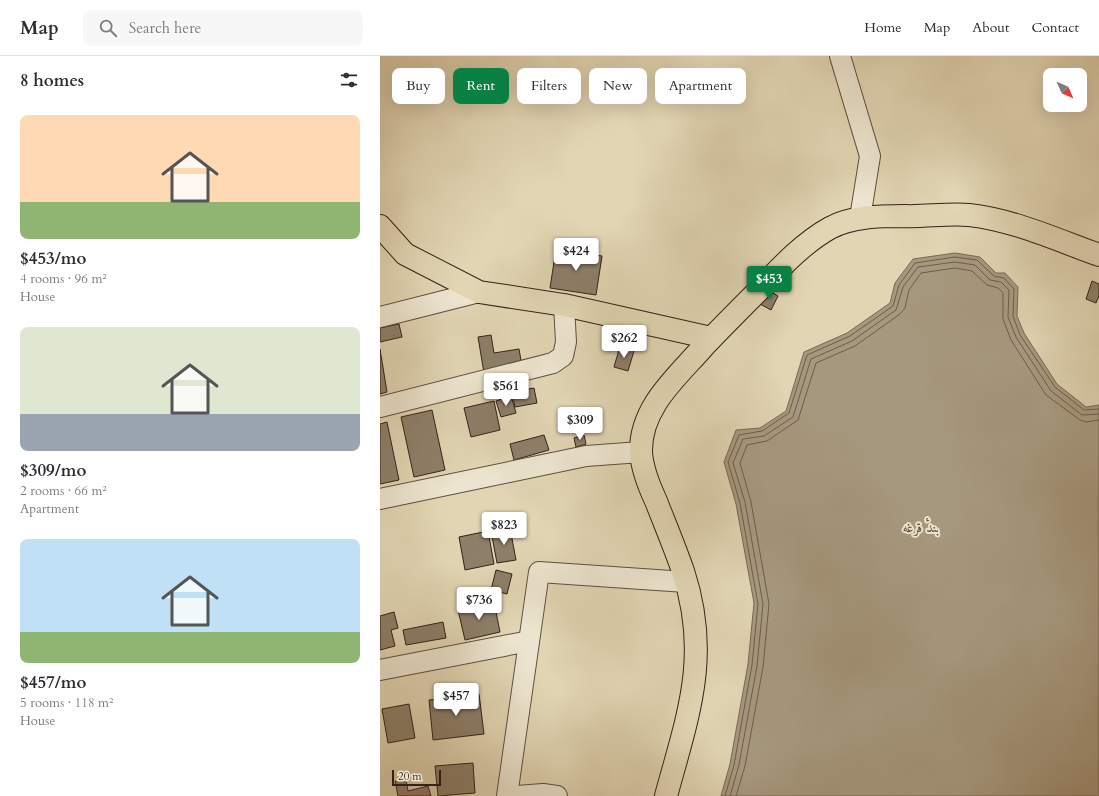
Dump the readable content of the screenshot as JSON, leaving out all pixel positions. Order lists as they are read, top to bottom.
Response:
{
  "water": ["بندٔ قرغه"],
  "scale_bar": "20 m",
  "north": "bottom right",
  "page": {
    "header": "Map",
    "search": "Search here",
    "nav": [
      "Home",
      "Map",
      "About",
      "Contact"
    ],
    "heading": "8 homes",
    "chip": [
      "Buy",
      "Rent",
      "Filters",
      "New",
      "Apartment"
    ],
    "list": [
      {
        "name": "$453/mo",
        "note": "4 rooms · 96 m² · House"
      },
      {
        "name": "$309/mo",
        "note": "2 rooms · 66 m² · Apartment"
      },
      {
        "name": "$457/mo",
        "note": "5 rooms · 118 m² · House"
      }
    ],
    "price": [
      "$424",
      "$453",
      "$262",
      "$561",
      "$309",
      "$823",
      "$736",
      "$457"
    ],
    "scale": "20 m"
  }
}
